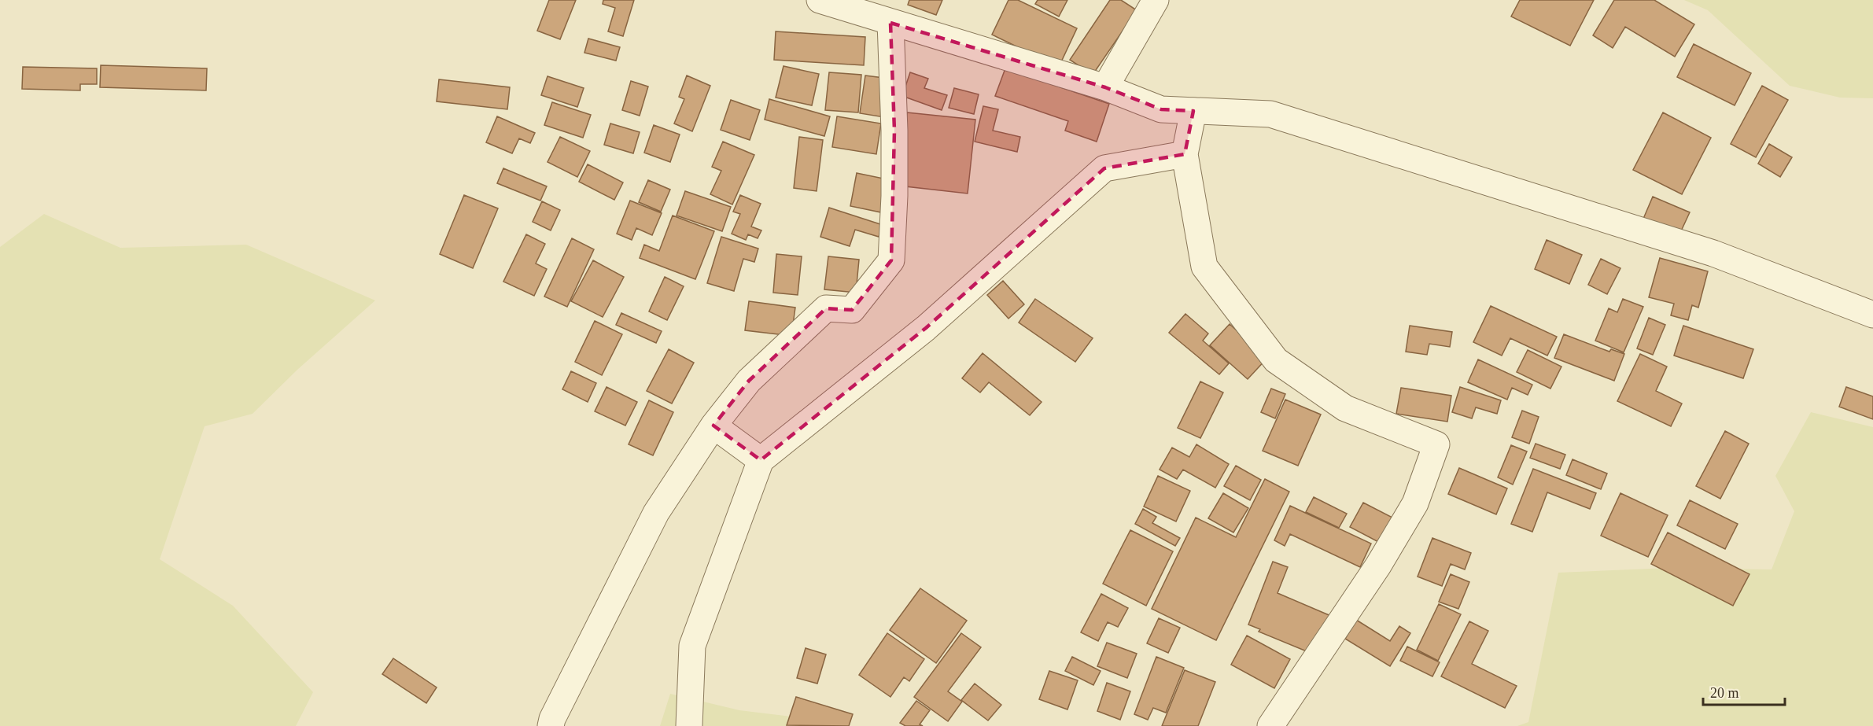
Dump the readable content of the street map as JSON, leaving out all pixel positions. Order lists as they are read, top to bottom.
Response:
{
  "scale_bar": "20 m"
}
